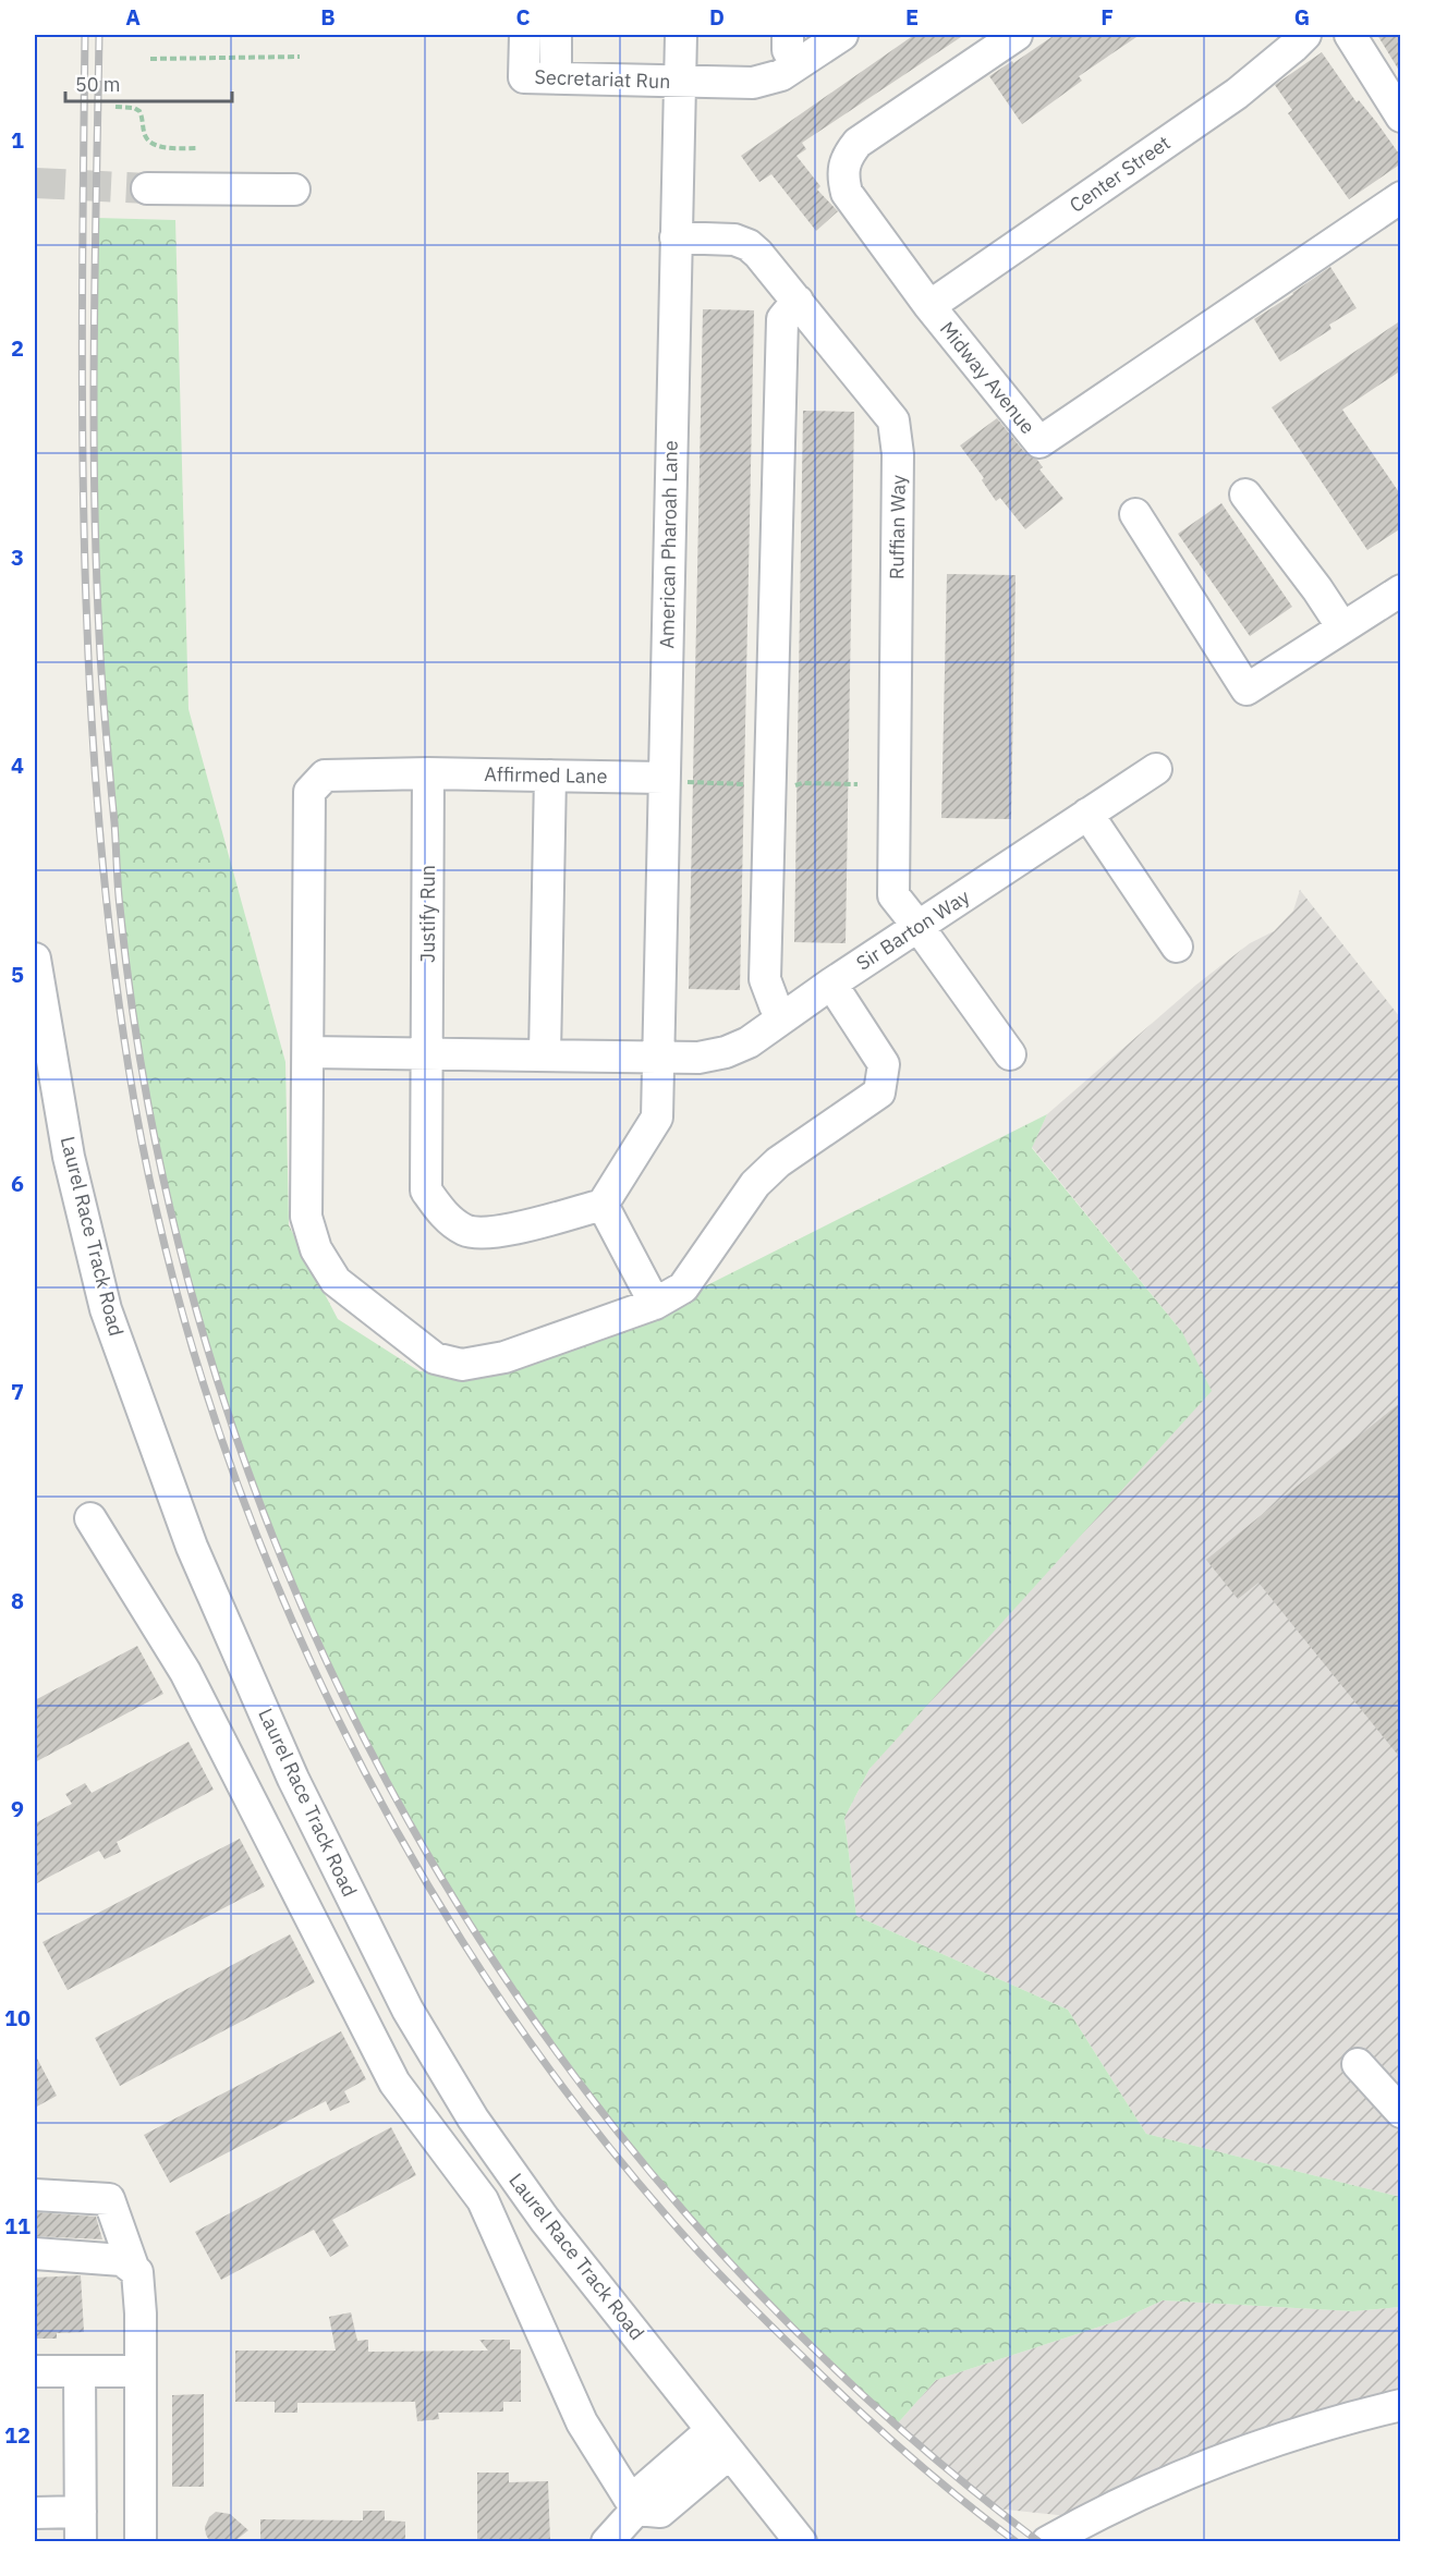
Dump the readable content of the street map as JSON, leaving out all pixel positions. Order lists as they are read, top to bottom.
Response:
{
  "streets": {
    "street": [
      "Secretariat Run",
      "Center Street",
      "Midway Avenue",
      "Ruffian Way",
      "American Pharoah Lane",
      "Affirmed Lane",
      "Justify Run",
      "Sir Barton Way",
      "Laurel Race Track Road"
    ]
  },
  "crossings": [
    ["Secretariat Run", "American Pharoah Lane"],
    ["Center Street", "Midway Avenue"],
    ["Ruffian Way", "American Pharoah Lane"],
    ["Ruffian Way", "Sir Barton Way"],
    ["American Pharoah Lane", "Affirmed Lane"],
    ["American Pharoah Lane", "Justify Run"],
    ["American Pharoah Lane", "Sir Barton Way"],
    ["Affirmed Lane", "Justify Run"],
    ["Affirmed Lane", "Sir Barton Way"],
    ["Justify Run", "Sir Barton Way"]
  ],
  "scale_bar": "50 m",
  "grid": {
    "columns": [
      "A",
      "B",
      "C",
      "D",
      "E",
      "F",
      "G"
    ],
    "rows": [
      "1",
      "2",
      "3",
      "4",
      "5",
      "6",
      "7",
      "8",
      "9",
      "10",
      "11",
      "12"
    ]
  }
}
